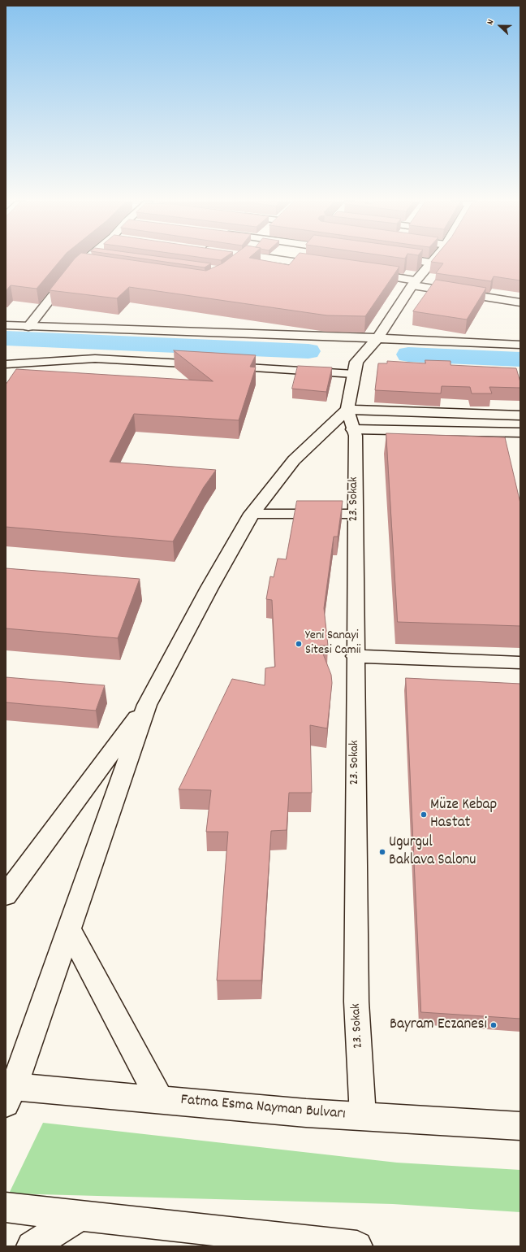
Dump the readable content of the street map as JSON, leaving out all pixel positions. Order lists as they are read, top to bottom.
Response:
{
  "streets": {
    "main road": ["Fatma Esma Nayman Bulvarı"],
    "street": ["23. Sokak"]
  },
  "crossings": [
    ["23. Sokak", "Fatma Esma Nayman Bulvarı"]
  ],
  "places": [
    "Yeni Sanayi Sitesi Camii",
    "Müze Kebap Hastat",
    "Ugurgul Baklava Salonu",
    "Bayram Eczanesi"
  ],
  "north": "left"
}
